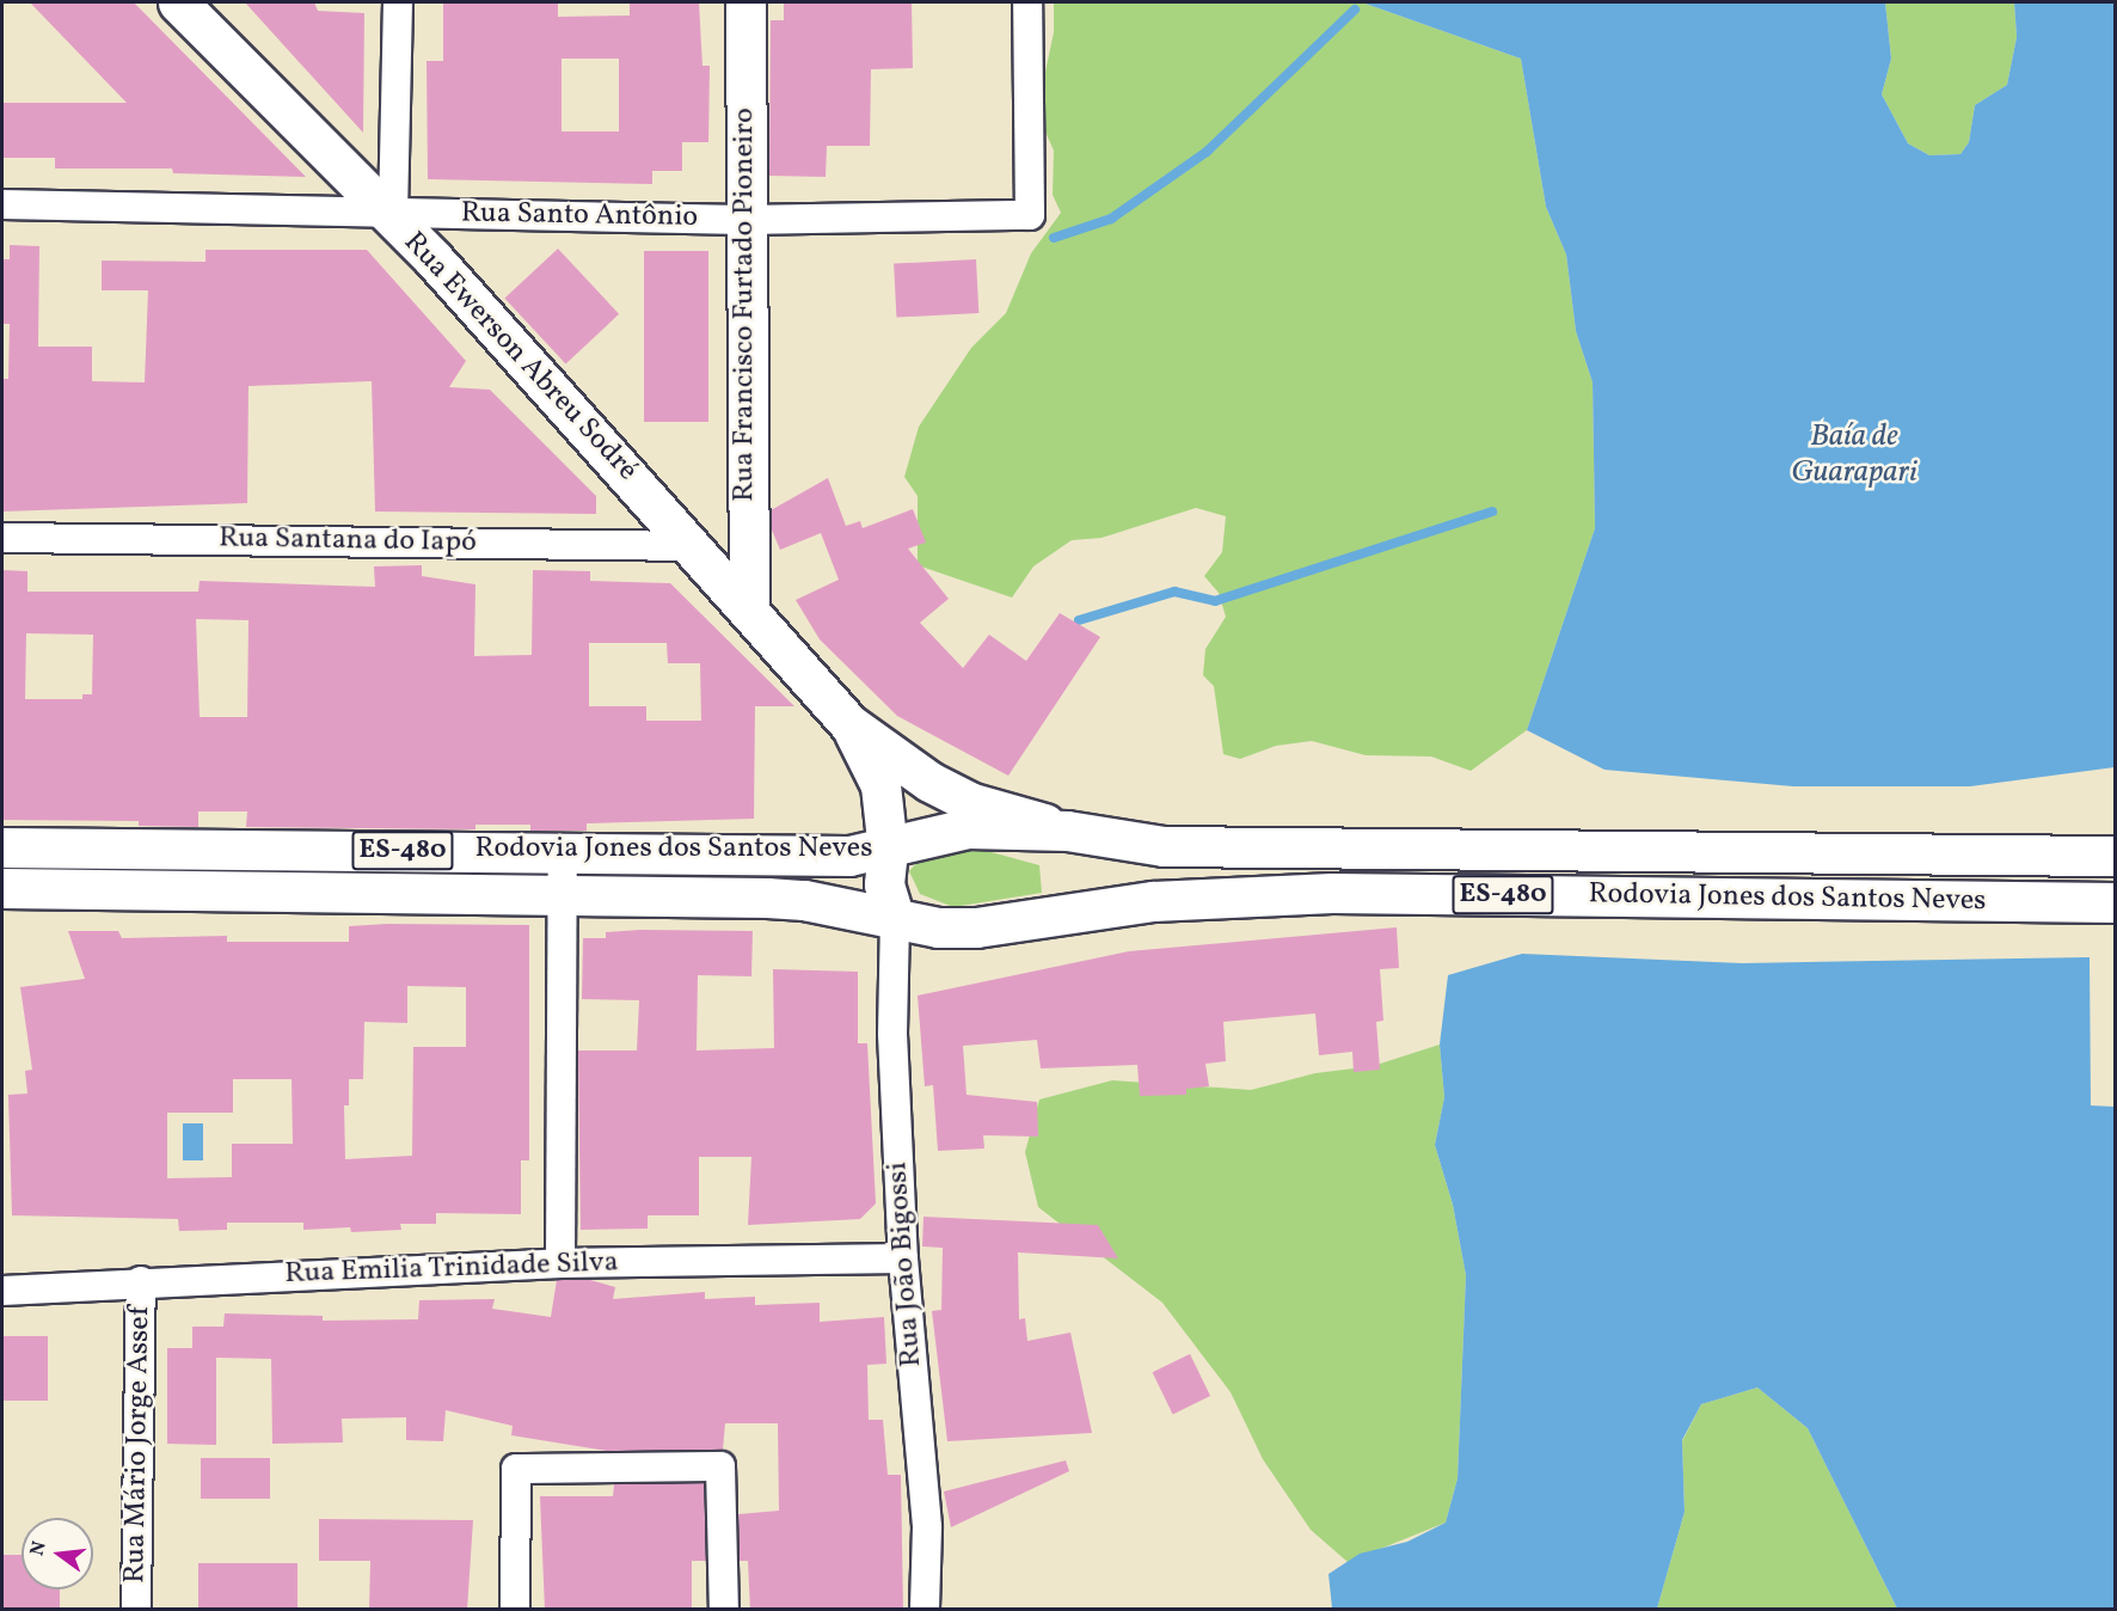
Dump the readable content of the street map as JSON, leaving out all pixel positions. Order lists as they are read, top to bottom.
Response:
{
  "streets": {
    "main road": [
      "Rua Francisco Furtado Pioneiro",
      "Rua Ewerson Abreu Sodré",
      "Rodovia Jones dos Santos Neves",
      "ES-480"
    ],
    "street": [
      "Rua Santo Antônio",
      "Rua Santana do Iapó",
      "Rua João Bigossi",
      "Rua Emilia Trinidade Silva",
      "Rua Mário Jorge Assef"
    ]
  },
  "crossings": [
    ["Rua Santo Antônio", "Rua Francisco Furtado Pioneiro"],
    ["Rua Santo Antônio", "Rua Ewerson Abreu Sodré"],
    ["Rua Francisco Furtado Pioneiro", "Rua Ewerson Abreu Sodré"],
    ["Rua Ewerson Abreu Sodré", "Rua Santana do Iapó"],
    ["Rua Ewerson Abreu Sodré", "Rodovia Jones dos Santos Neves"],
    ["Rua Ewerson Abreu Sodré", "Rua João Bigossi"],
    ["Rodovia Jones dos Santos Neves", "Rua João Bigossi"],
    ["Rua João Bigossi", "Rua Emilia Trinidade Silva"],
    ["Rua Emilia Trinidade Silva", "Rua Mário Jorge Assef"]
  ],
  "water": ["Baía de Guarapari"],
  "north": "left"
}
